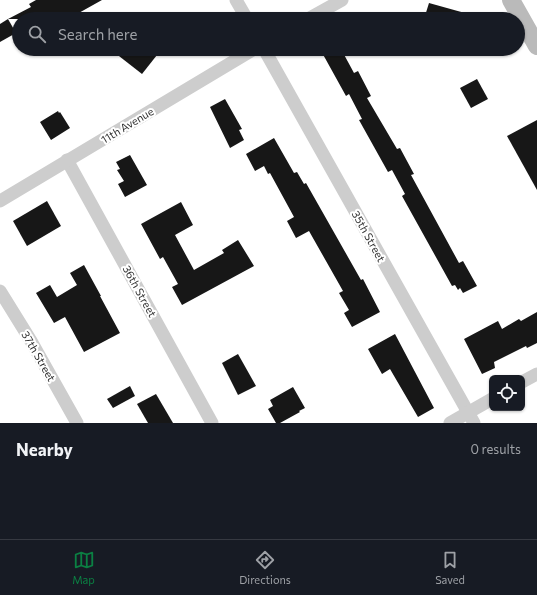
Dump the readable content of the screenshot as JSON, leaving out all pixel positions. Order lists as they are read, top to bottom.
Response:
{
  "streets": {
    "street": [
      "11th Avenue",
      "35th Street",
      "36th Street",
      "37th Street"
    ]
  },
  "crossings": [
    ["11th Avenue", "36th Street"]
  ],
  "page": {
    "search": "Search here",
    "heading": ["Nearby", "0 results"],
    "nav": ["Map", "Directions", "Saved"]
  }
}
